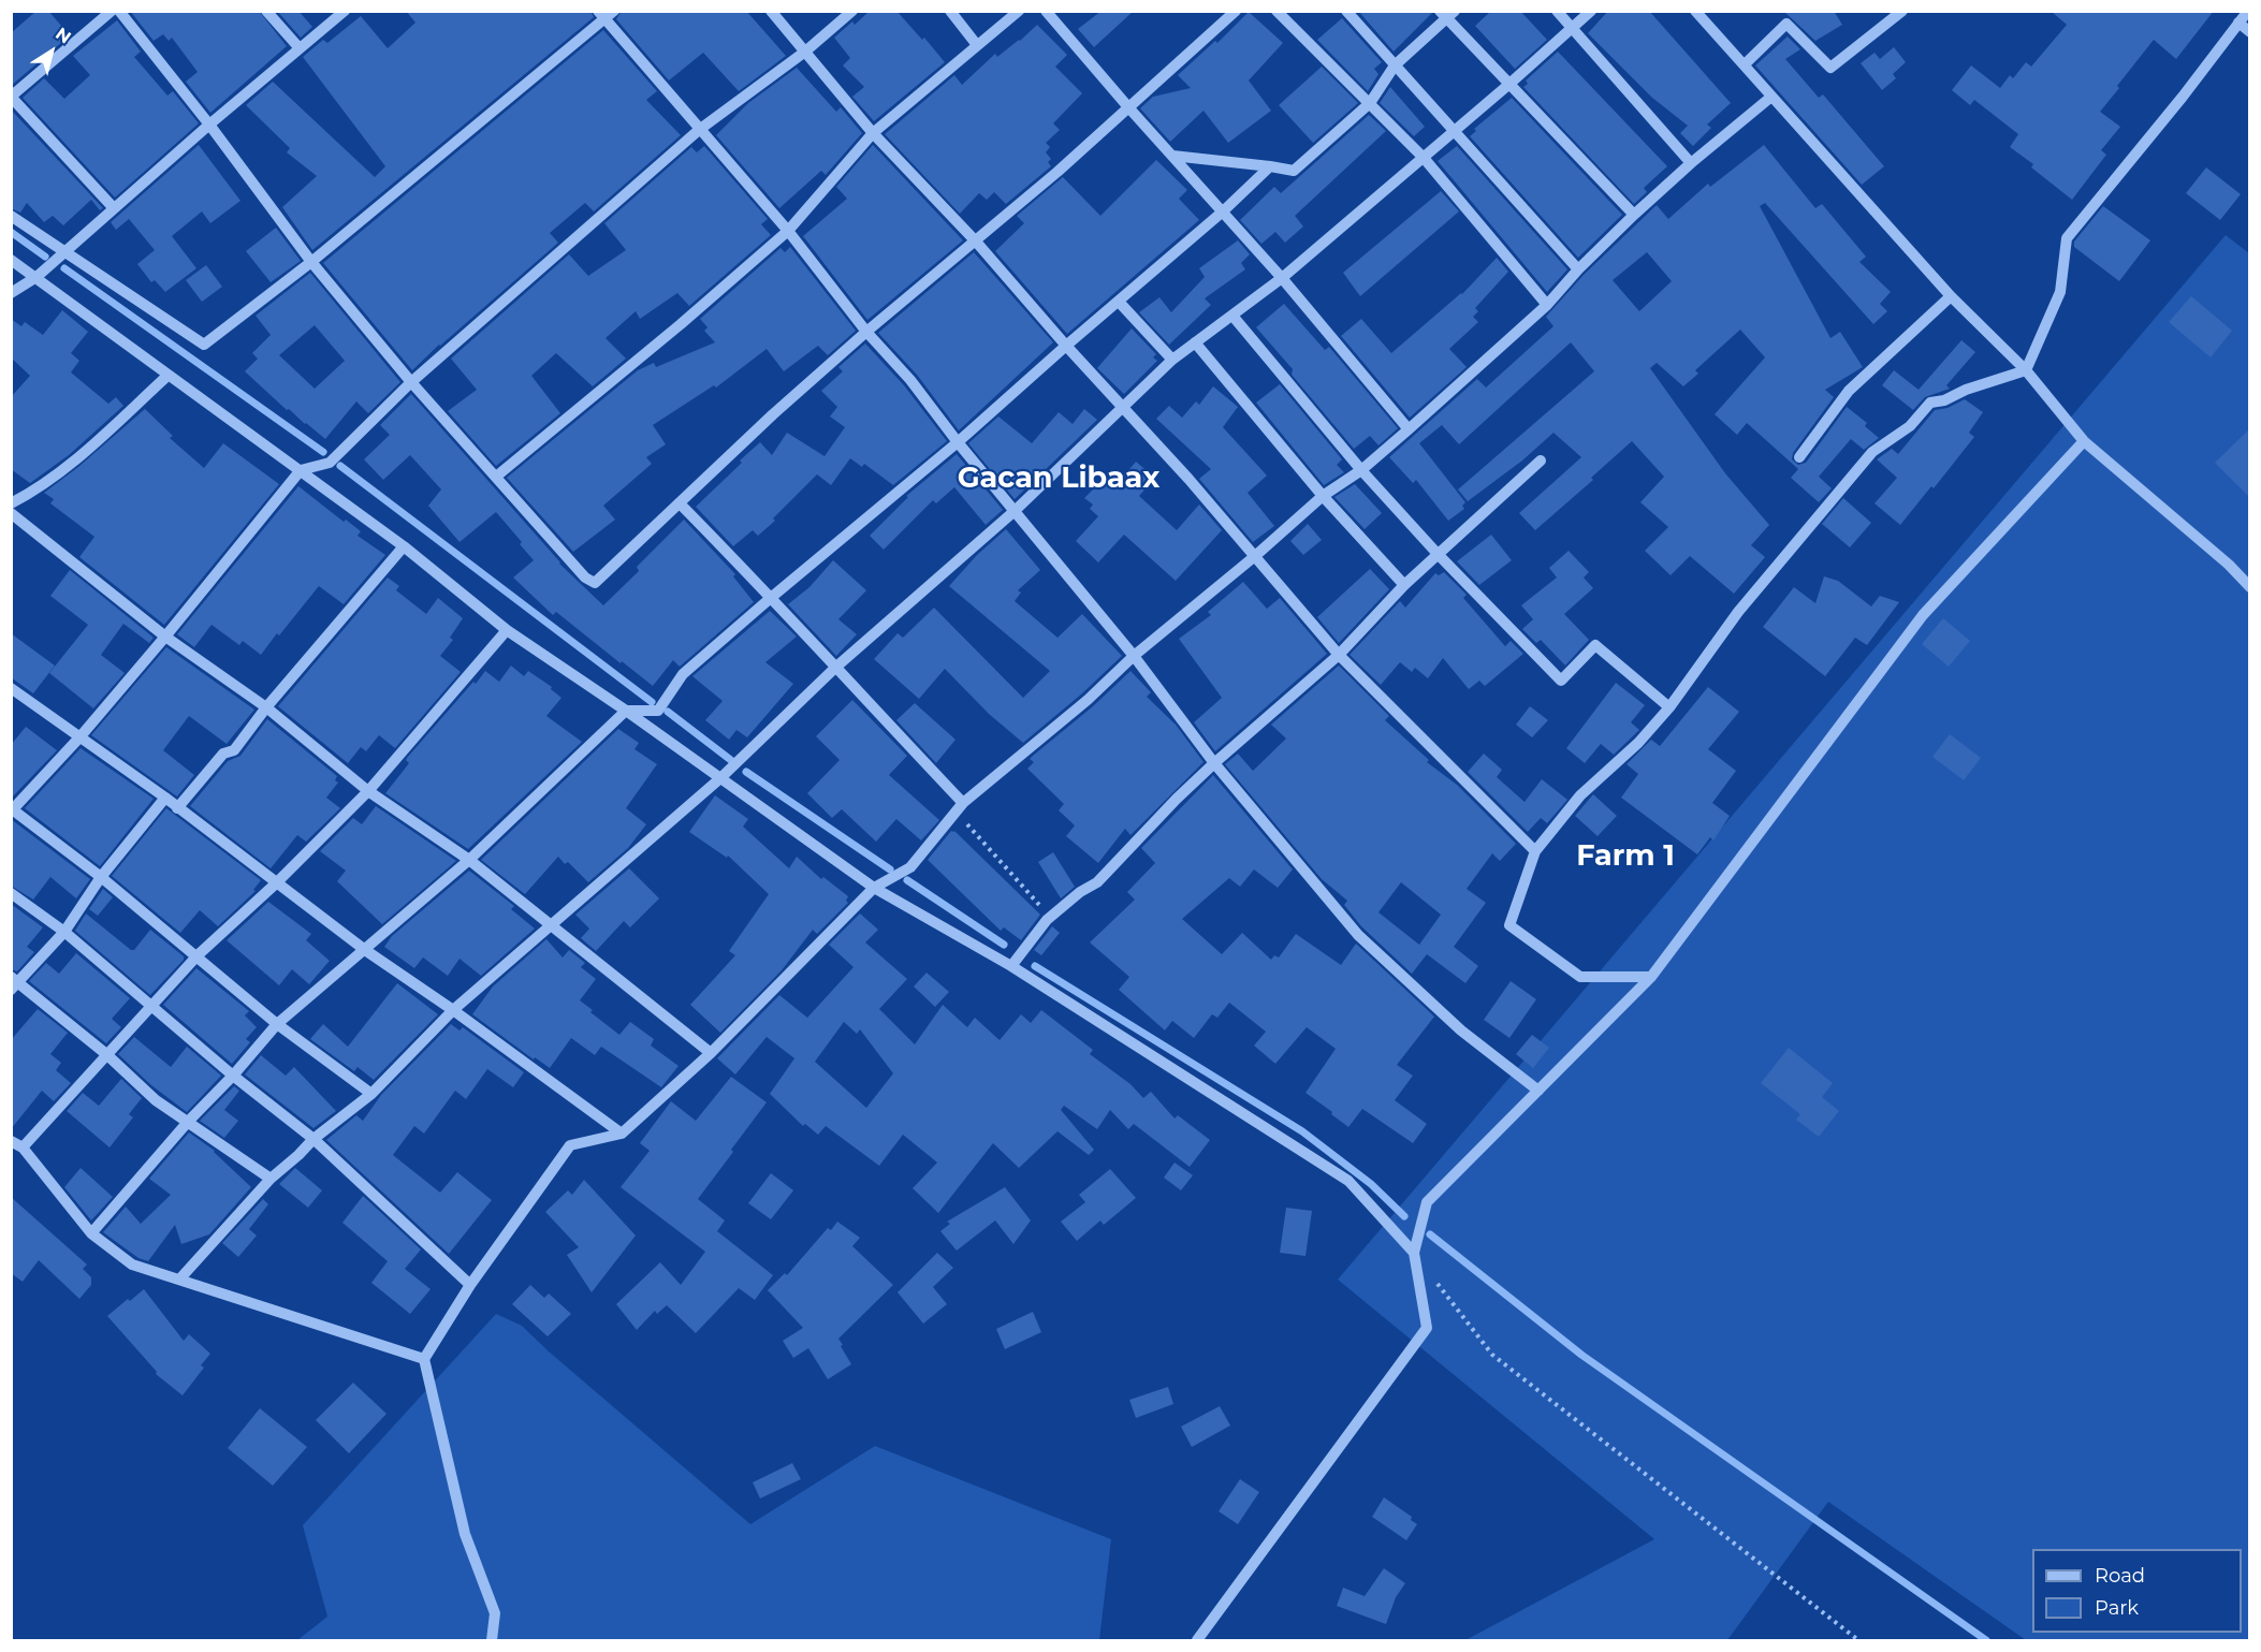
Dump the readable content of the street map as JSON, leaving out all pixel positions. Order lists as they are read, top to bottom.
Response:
{
  "districts": ["Gacan Libaax", "Farm 1"],
  "legend": ["Road", "Park"],
  "north": "top right"
}
